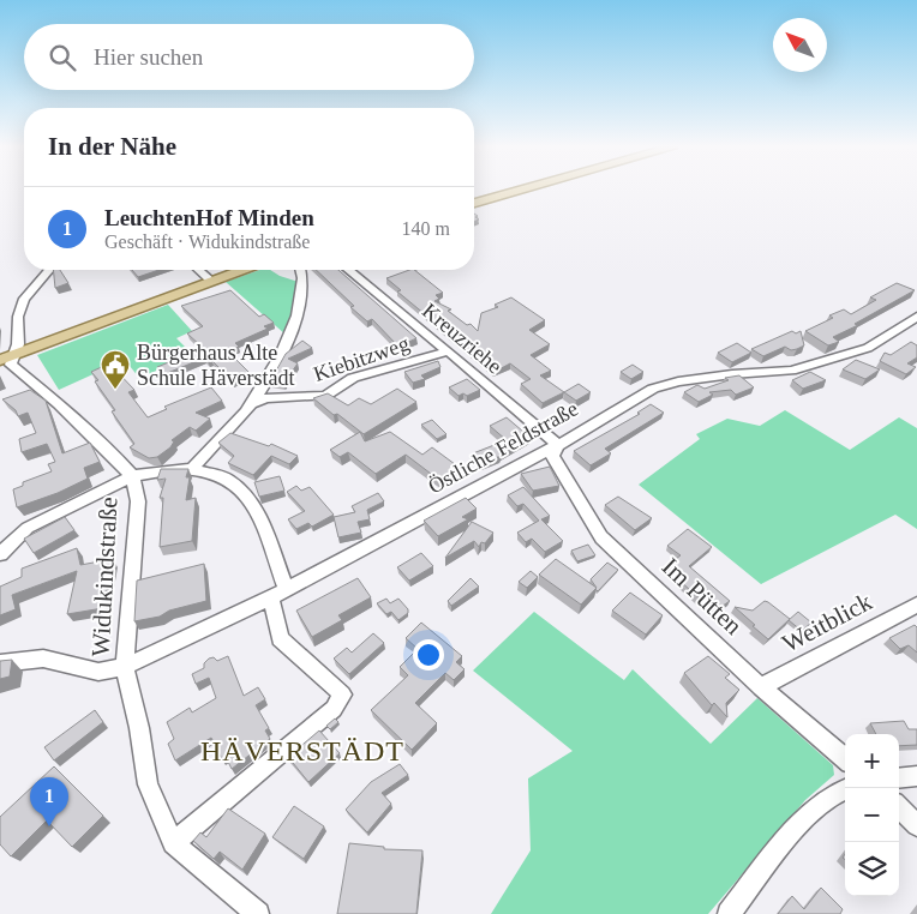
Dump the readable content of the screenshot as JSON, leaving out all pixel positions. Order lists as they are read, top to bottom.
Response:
{
  "streets": {
    "street": [
      "Kreuzriehe",
      "Kiebitzweg",
      "Östliche Feldstraße",
      "Widukindstraße",
      "Im Pütten",
      "Weitblick"
    ]
  },
  "crossings": [
    ["Kreuzriehe", "Kiebitzweg"],
    ["Kreuzriehe", "Östliche Feldstraße"],
    ["Kreuzriehe", "Im Pütten"],
    ["Östliche Feldstraße", "Widukindstraße"],
    ["Östliche Feldstraße", "Im Pütten"],
    ["Im Pütten", "Weitblick"]
  ],
  "districts": ["HÄVERSTÄDT"],
  "places": {
    "public building": ["Bürgerhaus Alte Schule Häverstädt"]
  },
  "north": "top left",
  "page": {
    "search": "Hier suchen",
    "heading": "In der Nähe",
    "list": [
      {
        "mark": "1",
        "name": "LeuchtenHof Minden",
        "note": "Geschäft · Widukindstraße",
        "value": "140 m"
      }
    ],
    "map_buttons": ["+", "−"],
    "pins": "1"
  }
}
